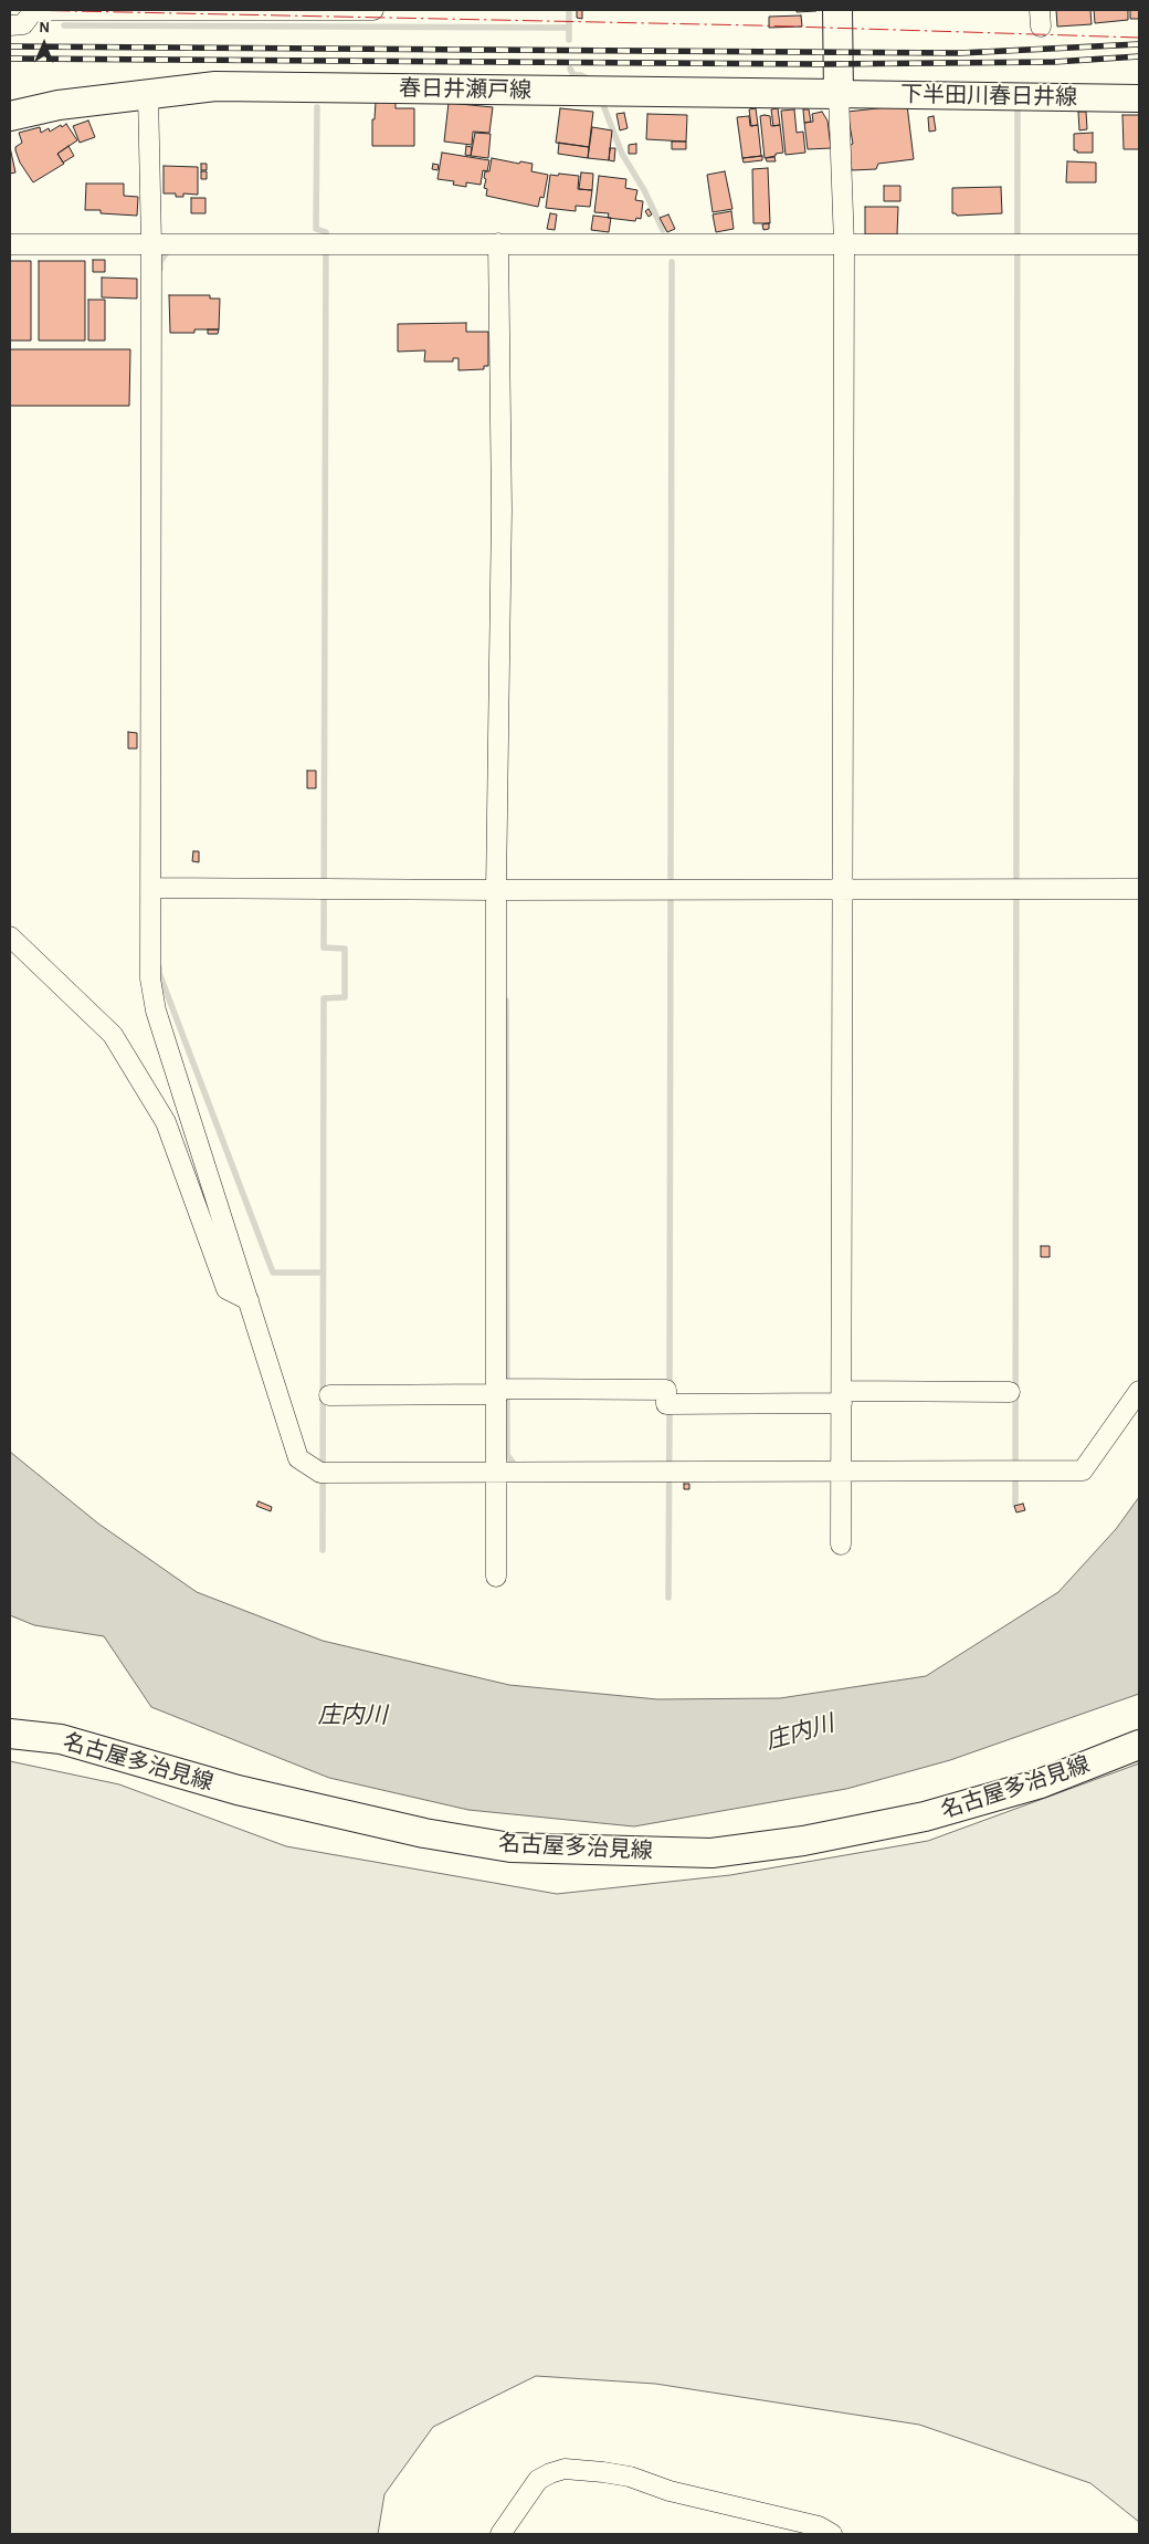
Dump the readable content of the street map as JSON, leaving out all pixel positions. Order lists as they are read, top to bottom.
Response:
{
  "streets": {
    "main road": ["春日井瀬戸線", "下半田川春日井線", "名古屋多治見線"]
  },
  "crossings": [
    ["春日井瀬戸線", "下半田川春日井線"]
  ],
  "water": ["庄内川"],
  "north": "top"
}
